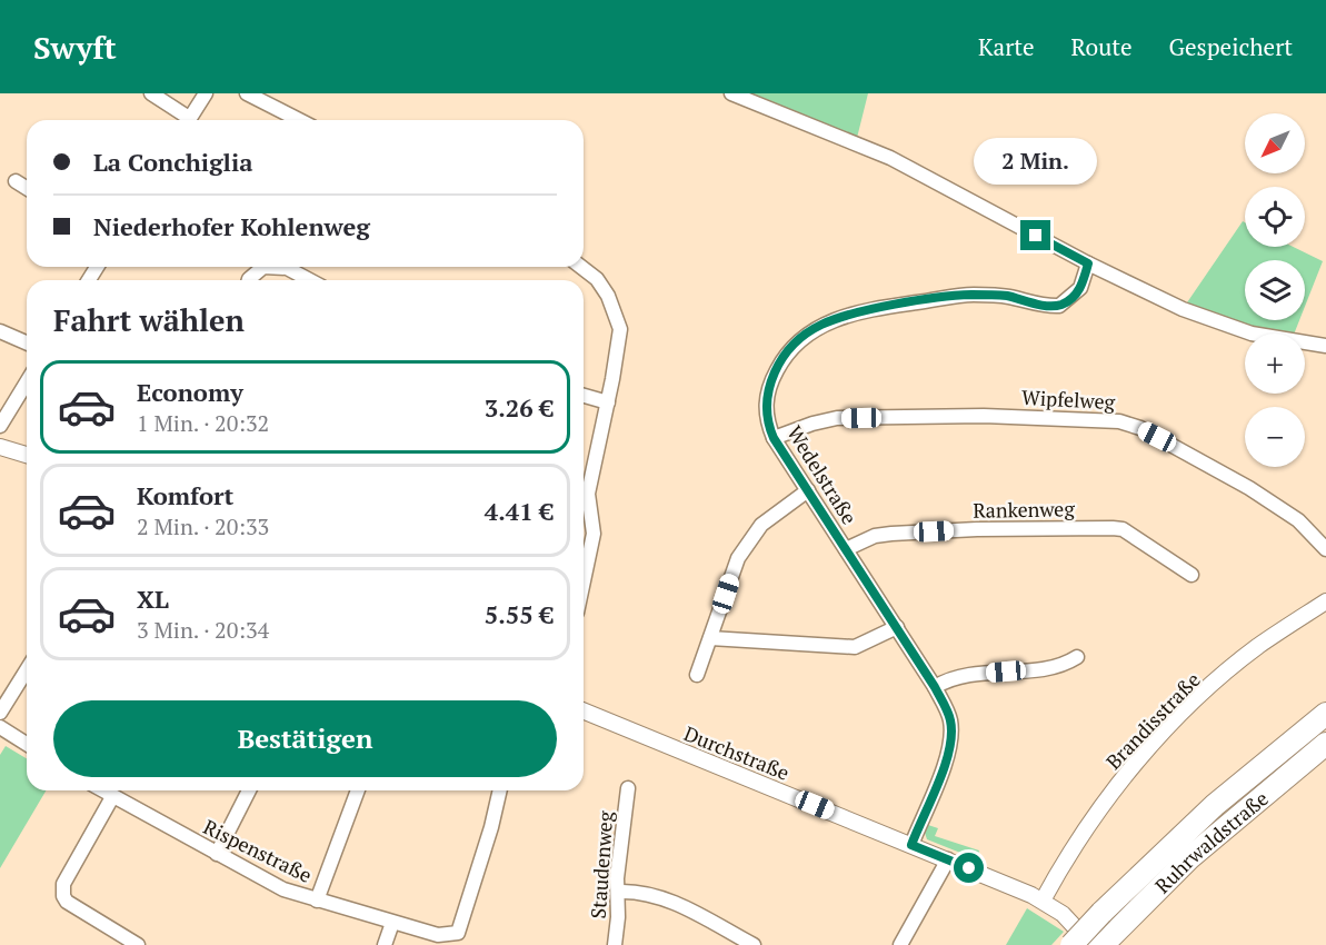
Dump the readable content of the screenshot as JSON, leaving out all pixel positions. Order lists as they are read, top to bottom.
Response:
{
  "streets": {
    "highway": ["Ruhrwaldstraße"],
    "street": [
      "Wipfelweg",
      "Wedelstraße",
      "Rankenweg",
      "Brandisstraße",
      "Durchstraße",
      "Rispenstraße",
      "Staudenweg"
    ]
  },
  "crossings": [
    ["Wipfelweg", "Wedelstraße"],
    ["Wedelstraße", "Rankenweg"],
    ["Wedelstraße", "Durchstraße"],
    ["Brandisstraße", "Durchstraße"]
  ],
  "north": "bottom left",
  "page": {
    "header": "Swyft",
    "nav": ["Karte", "Route", "Gespeichert"],
    "map_buttons": ["+", "−"],
    "banner": ["La Conchiglia", "Niederhofer Kohlenweg"],
    "bubble": "2 Min.",
    "heading": "Fahrt wählen",
    "list": [
      {
        "name": "Economy",
        "note": "1 Min. · 20:32",
        "value": "3.26 €"
      },
      {
        "name": "Komfort",
        "note": "2 Min. · 20:33",
        "value": "4.41 €"
      },
      {
        "name": "XL",
        "note": "3 Min. · 20:34",
        "value": "5.55 €"
      }
    ],
    "buttons": "Bestätigen"
  }
}
